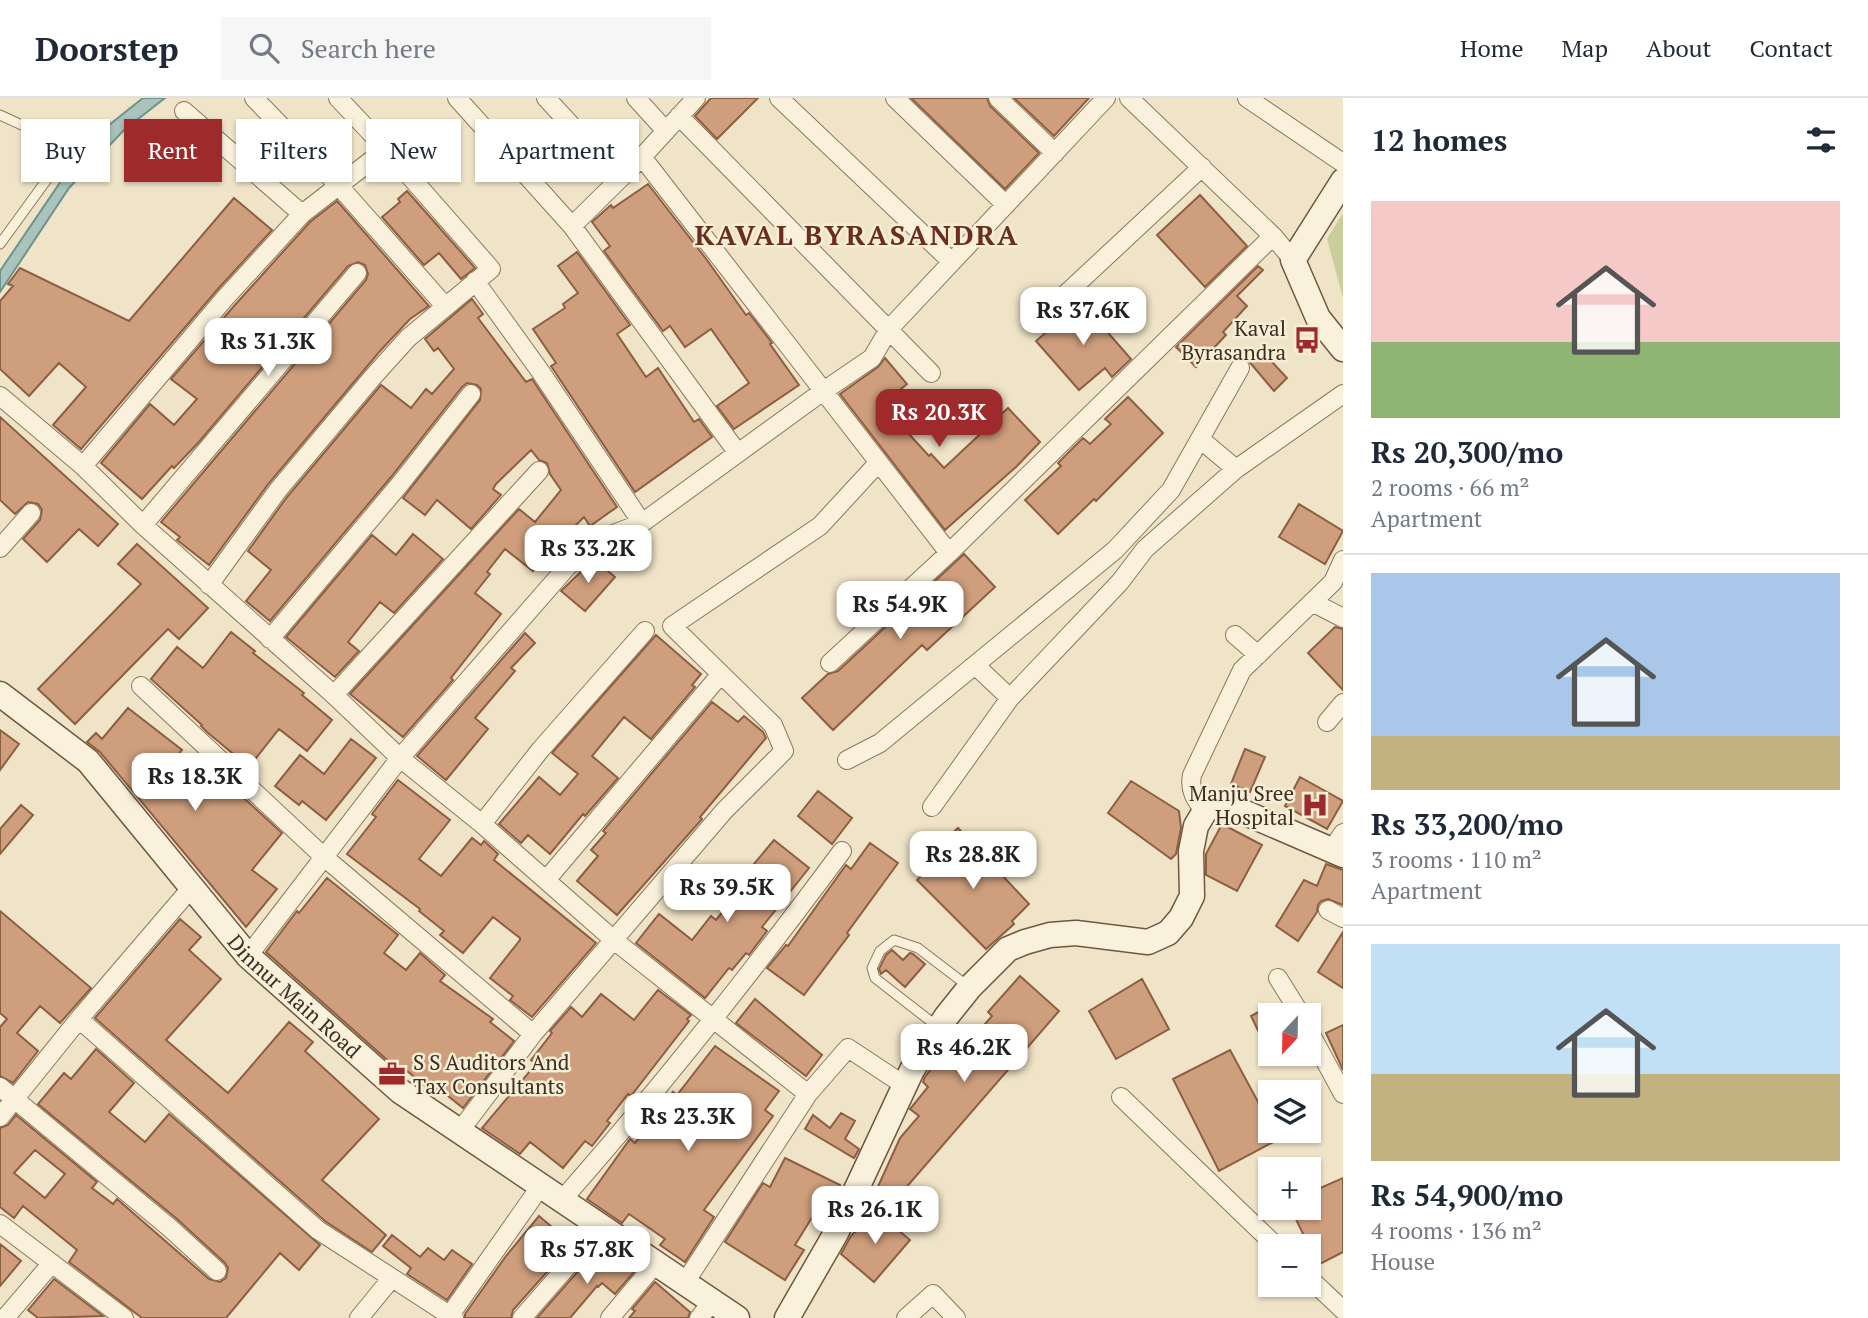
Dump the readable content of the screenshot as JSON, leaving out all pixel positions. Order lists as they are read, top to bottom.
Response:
{
  "streets": {
    "street": ["Dinnur Main Road"]
  },
  "districts": ["KAVAL BYRASANDRA"],
  "places": {
    "bus stop": ["Kaval Byrasandra"],
    "hospital": ["Manju Sree Hospital"],
    "office": ["S S Auditors And Tax Consultants"]
  },
  "north": "bottom",
  "page": {
    "header": "Doorstep",
    "search": "Search here",
    "nav": [
      "Home",
      "Map",
      "About",
      "Contact"
    ],
    "heading": "12 homes",
    "chip": [
      "Buy",
      "Rent",
      "Filters",
      "New",
      "Apartment"
    ],
    "list": [
      {
        "name": "Rs 20,300/mo",
        "note": "2 rooms · 66 m² · Apartment"
      },
      {
        "name": "Rs 33,200/mo",
        "note": "3 rooms · 110 m² · Apartment"
      },
      {
        "name": "Rs 54,900/mo",
        "note": "4 rooms · 136 m² · House"
      }
    ],
    "price": [
      "Rs 37.6K",
      "Rs 31.3K",
      "Rs 20.3K",
      "Rs 33.2K",
      "Rs 54.9K",
      "Rs 18.3K",
      "Rs 28.8K",
      "Rs 39.5K",
      "Rs 46.2K",
      "Rs 23.3K",
      "Rs 26.1K",
      "Rs 57.8K"
    ],
    "map_buttons": ["+", "−"]
  }
}
